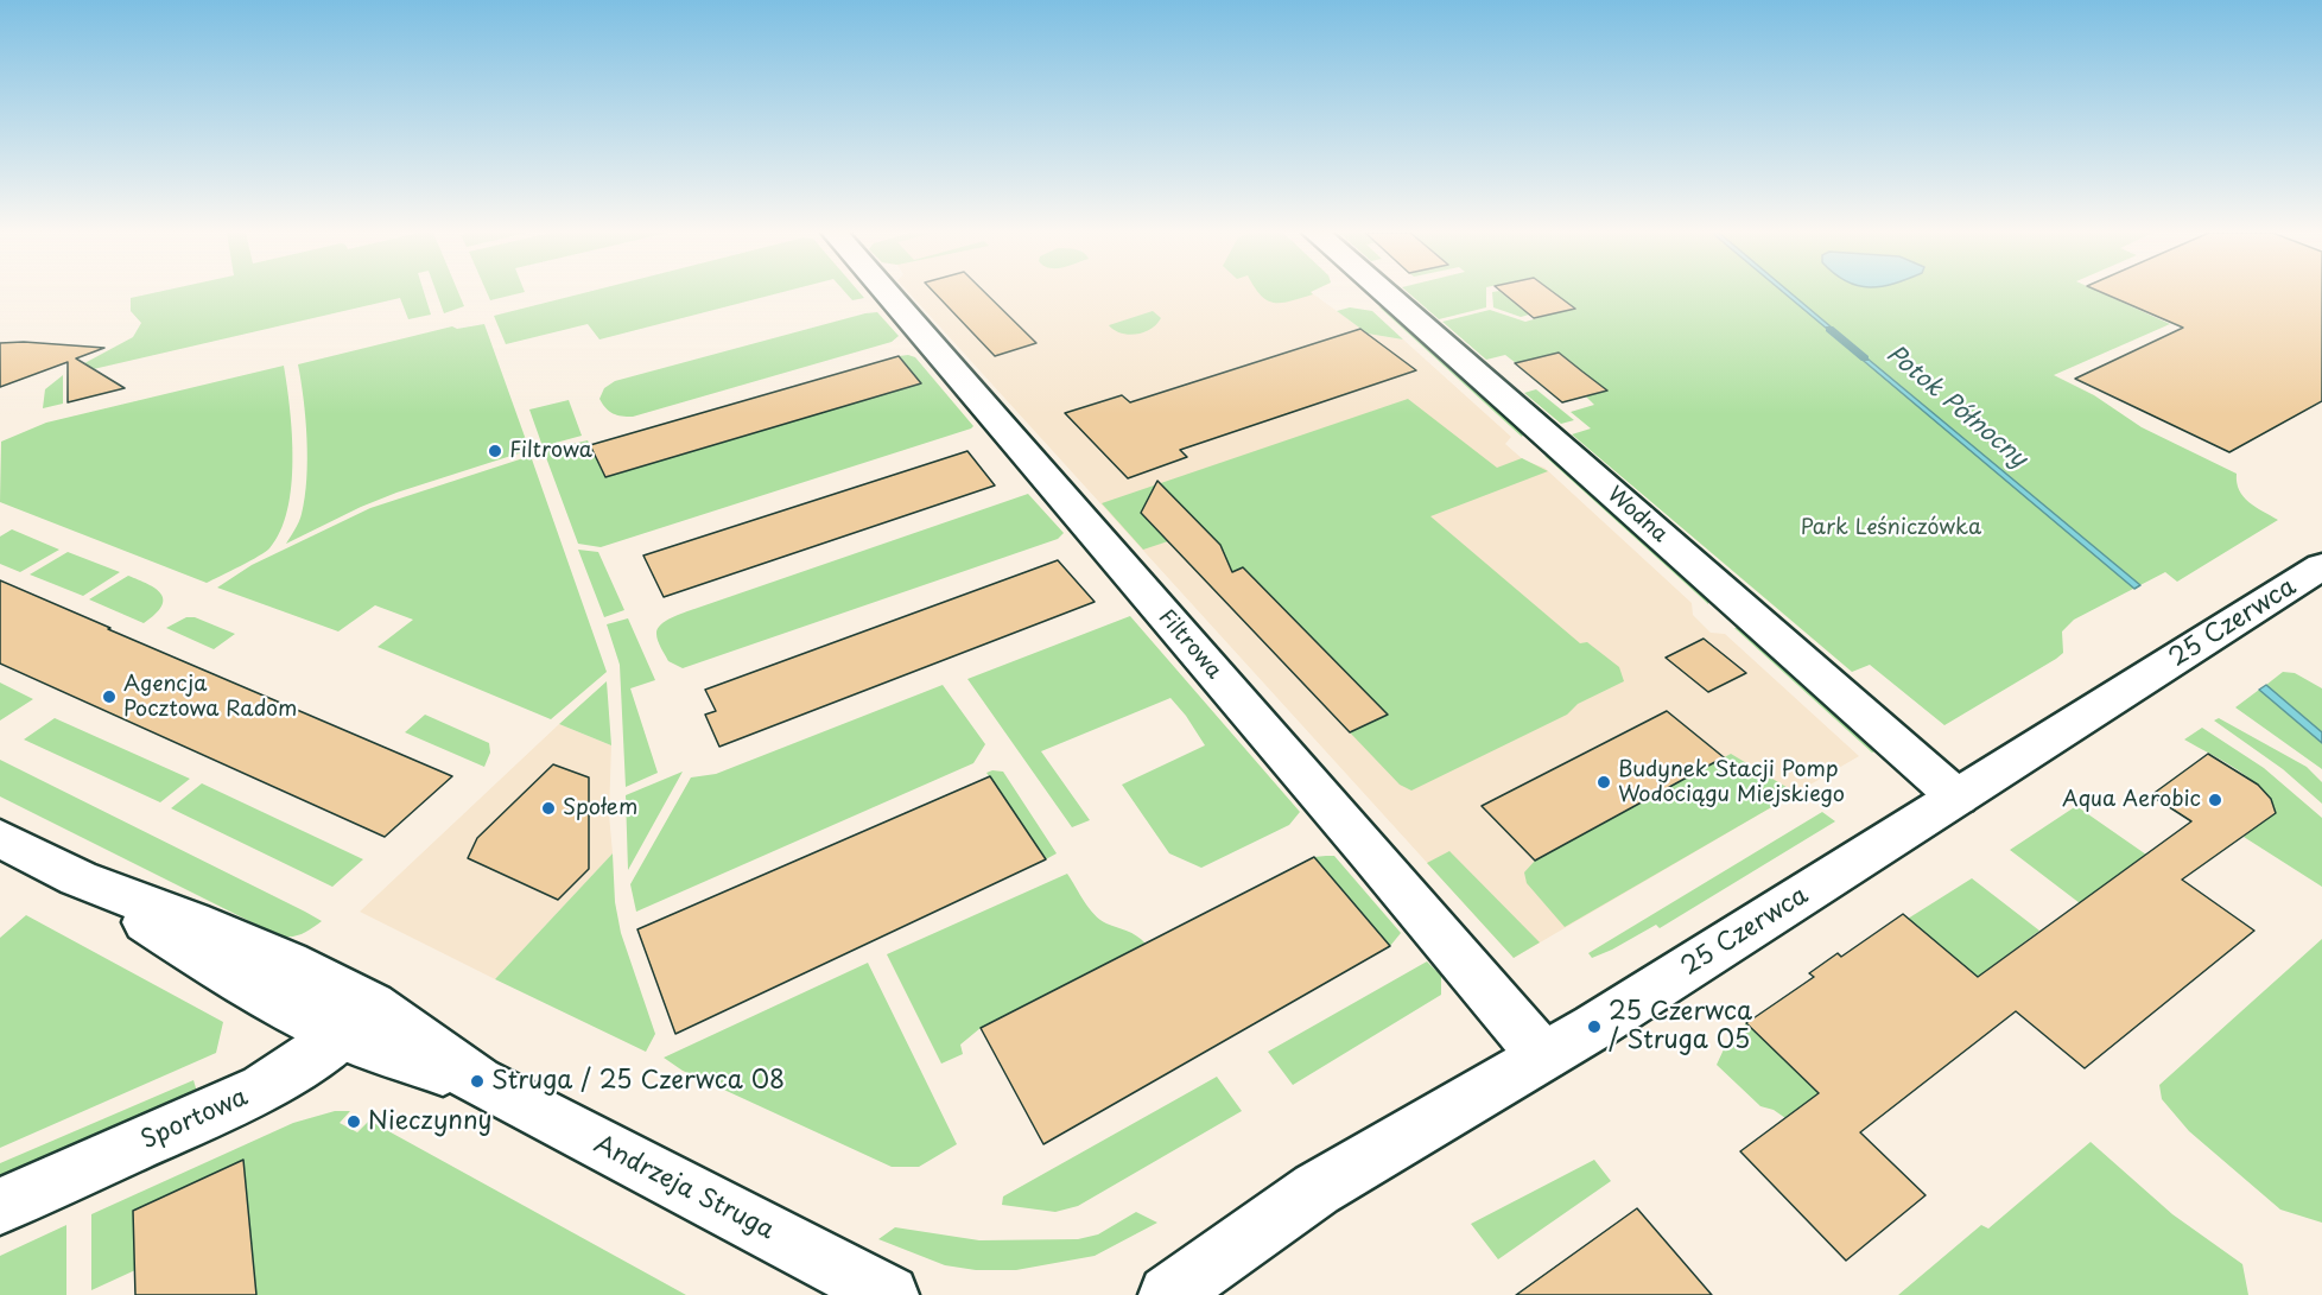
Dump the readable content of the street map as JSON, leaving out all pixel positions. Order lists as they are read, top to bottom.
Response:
{
  "streets": {
    "street": [
      "Wodna",
      "25 Czerwca",
      "Filtrowa",
      "Sportowa",
      "Andrzeja Struga"
    ]
  },
  "crossings": [
    ["Wodna", "25 Czerwca"],
    ["25 Czerwca", "Filtrowa"],
    ["Sportowa", "Andrzeja Struga"]
  ],
  "water": ["Potok Północny"],
  "parks": ["Park Leśniczówka"],
  "places": [
    "Filtrowa",
    "Agencja Pocztowa Radom",
    "Budynek Stacji Pomp Wodociągu Miejskiego",
    "Aqua Aerobic",
    "Społem",
    "25 Czerwca / Struga 05",
    "Struga / 25 Czerwca 08",
    "Nieczynny"
  ]
}
